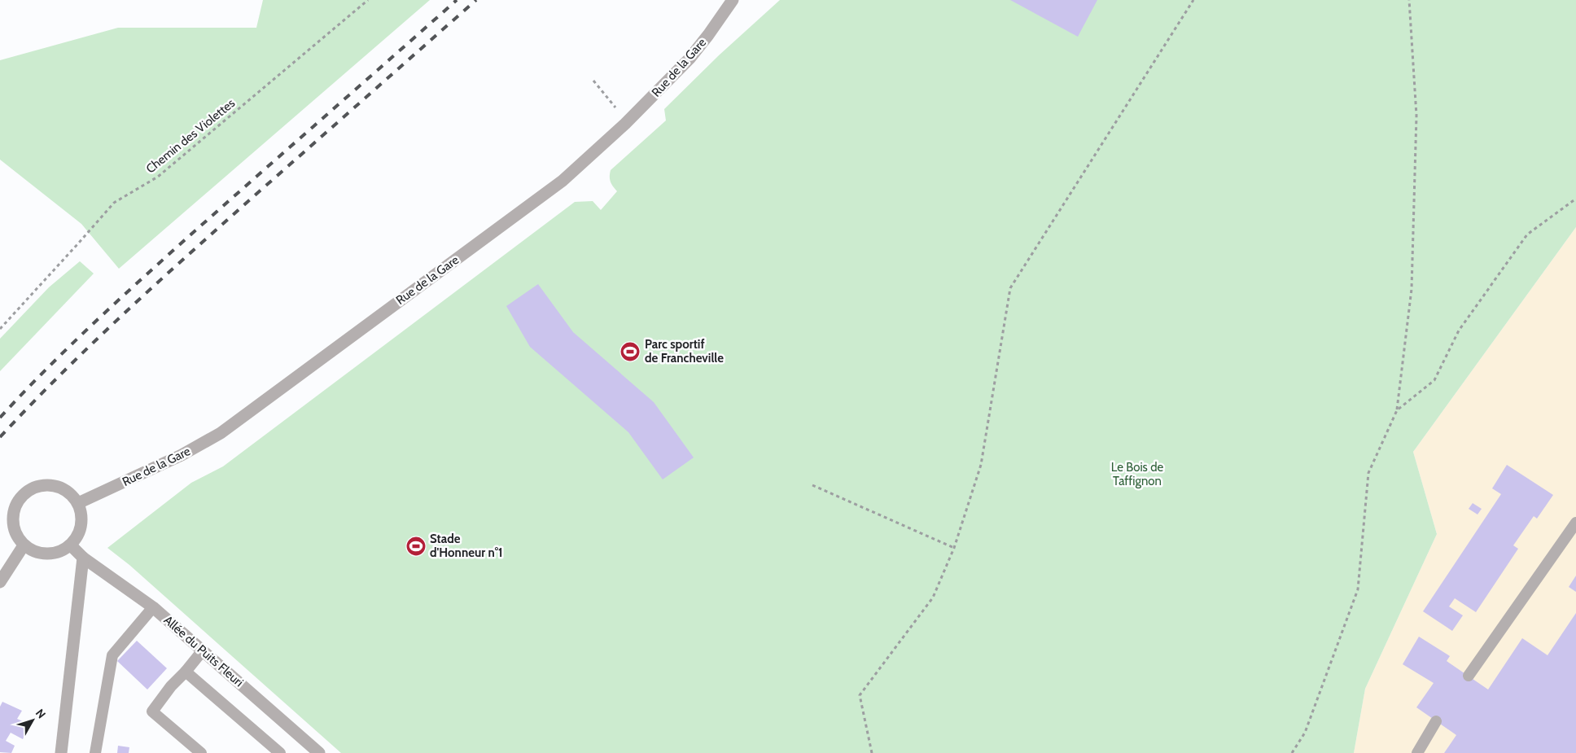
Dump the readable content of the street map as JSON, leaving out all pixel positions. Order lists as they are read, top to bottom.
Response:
{
  "streets": {
    "street": ["Rue de la Gare", "Allée du Puits Fleuri"],
    "path": ["Chemin des Violettes"]
  },
  "parks": ["Le Bois de Taffignon"],
  "places": {
    "sports": ["Parc sportif de Francheville", "Stade d'Honneur n°1"]
  },
  "north": "top right"
}
